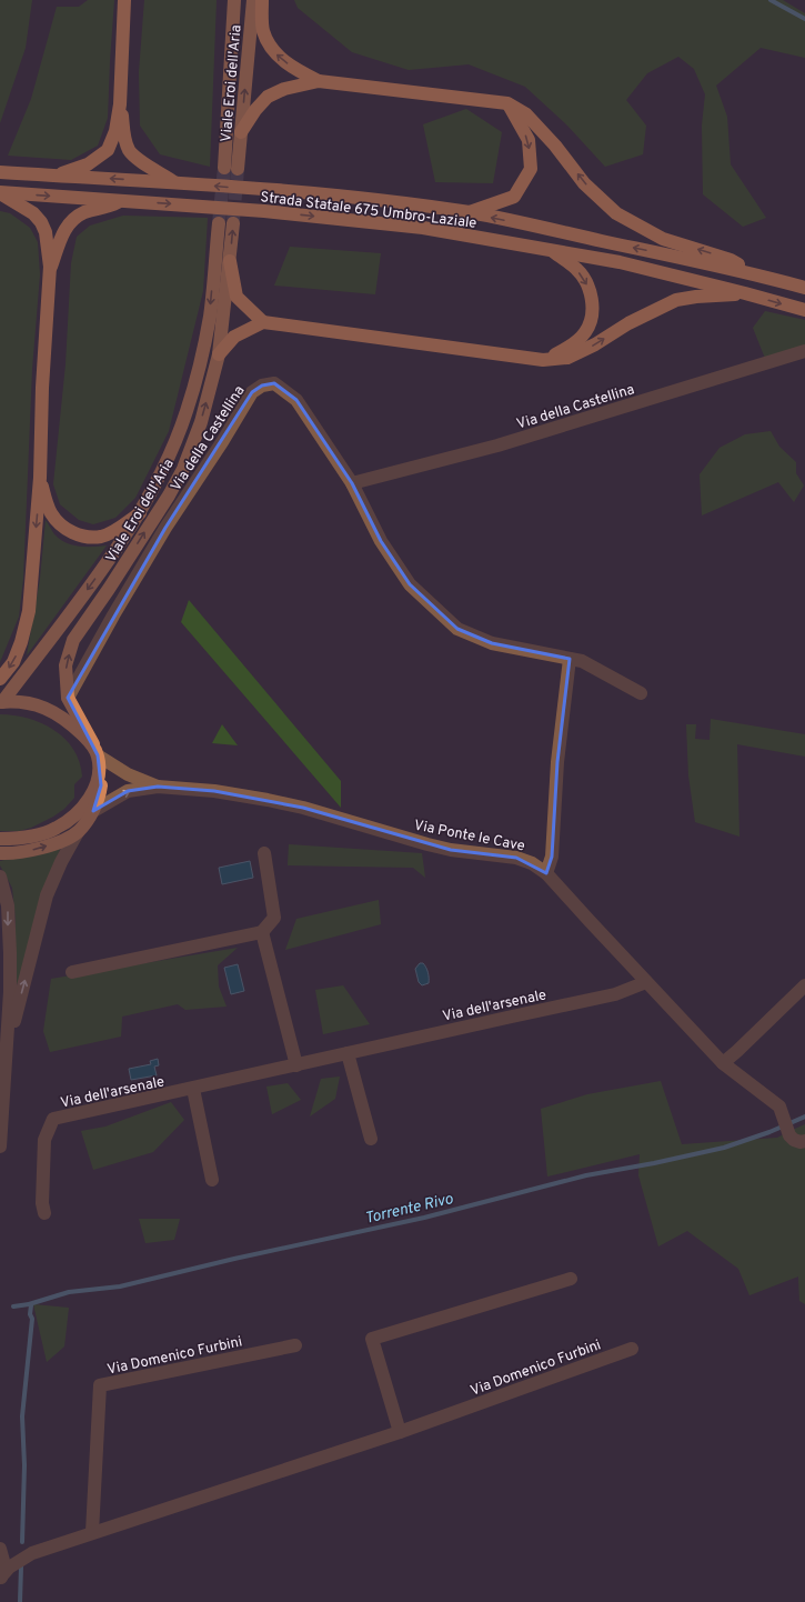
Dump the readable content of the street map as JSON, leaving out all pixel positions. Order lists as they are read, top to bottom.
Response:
{
  "streets": {
    "highway": ["Strada Statale 675 Umbro-Laziale"],
    "main road": ["Viale Eroi dell'Aria"],
    "street": [
      "Via della Castellina",
      "Via Ponte le Cave",
      "Via dell'arsenale",
      "Via Domenico Furbini"
    ]
  },
  "crossings": [
    ["Viale Eroi dell'Aria", "Via della Castellina"],
    ["Viale Eroi dell'Aria", "Via Ponte le Cave"],
    ["Via Ponte le Cave", "Via dell'arsenale"]
  ],
  "water": ["Torrente Rivo"]
}
